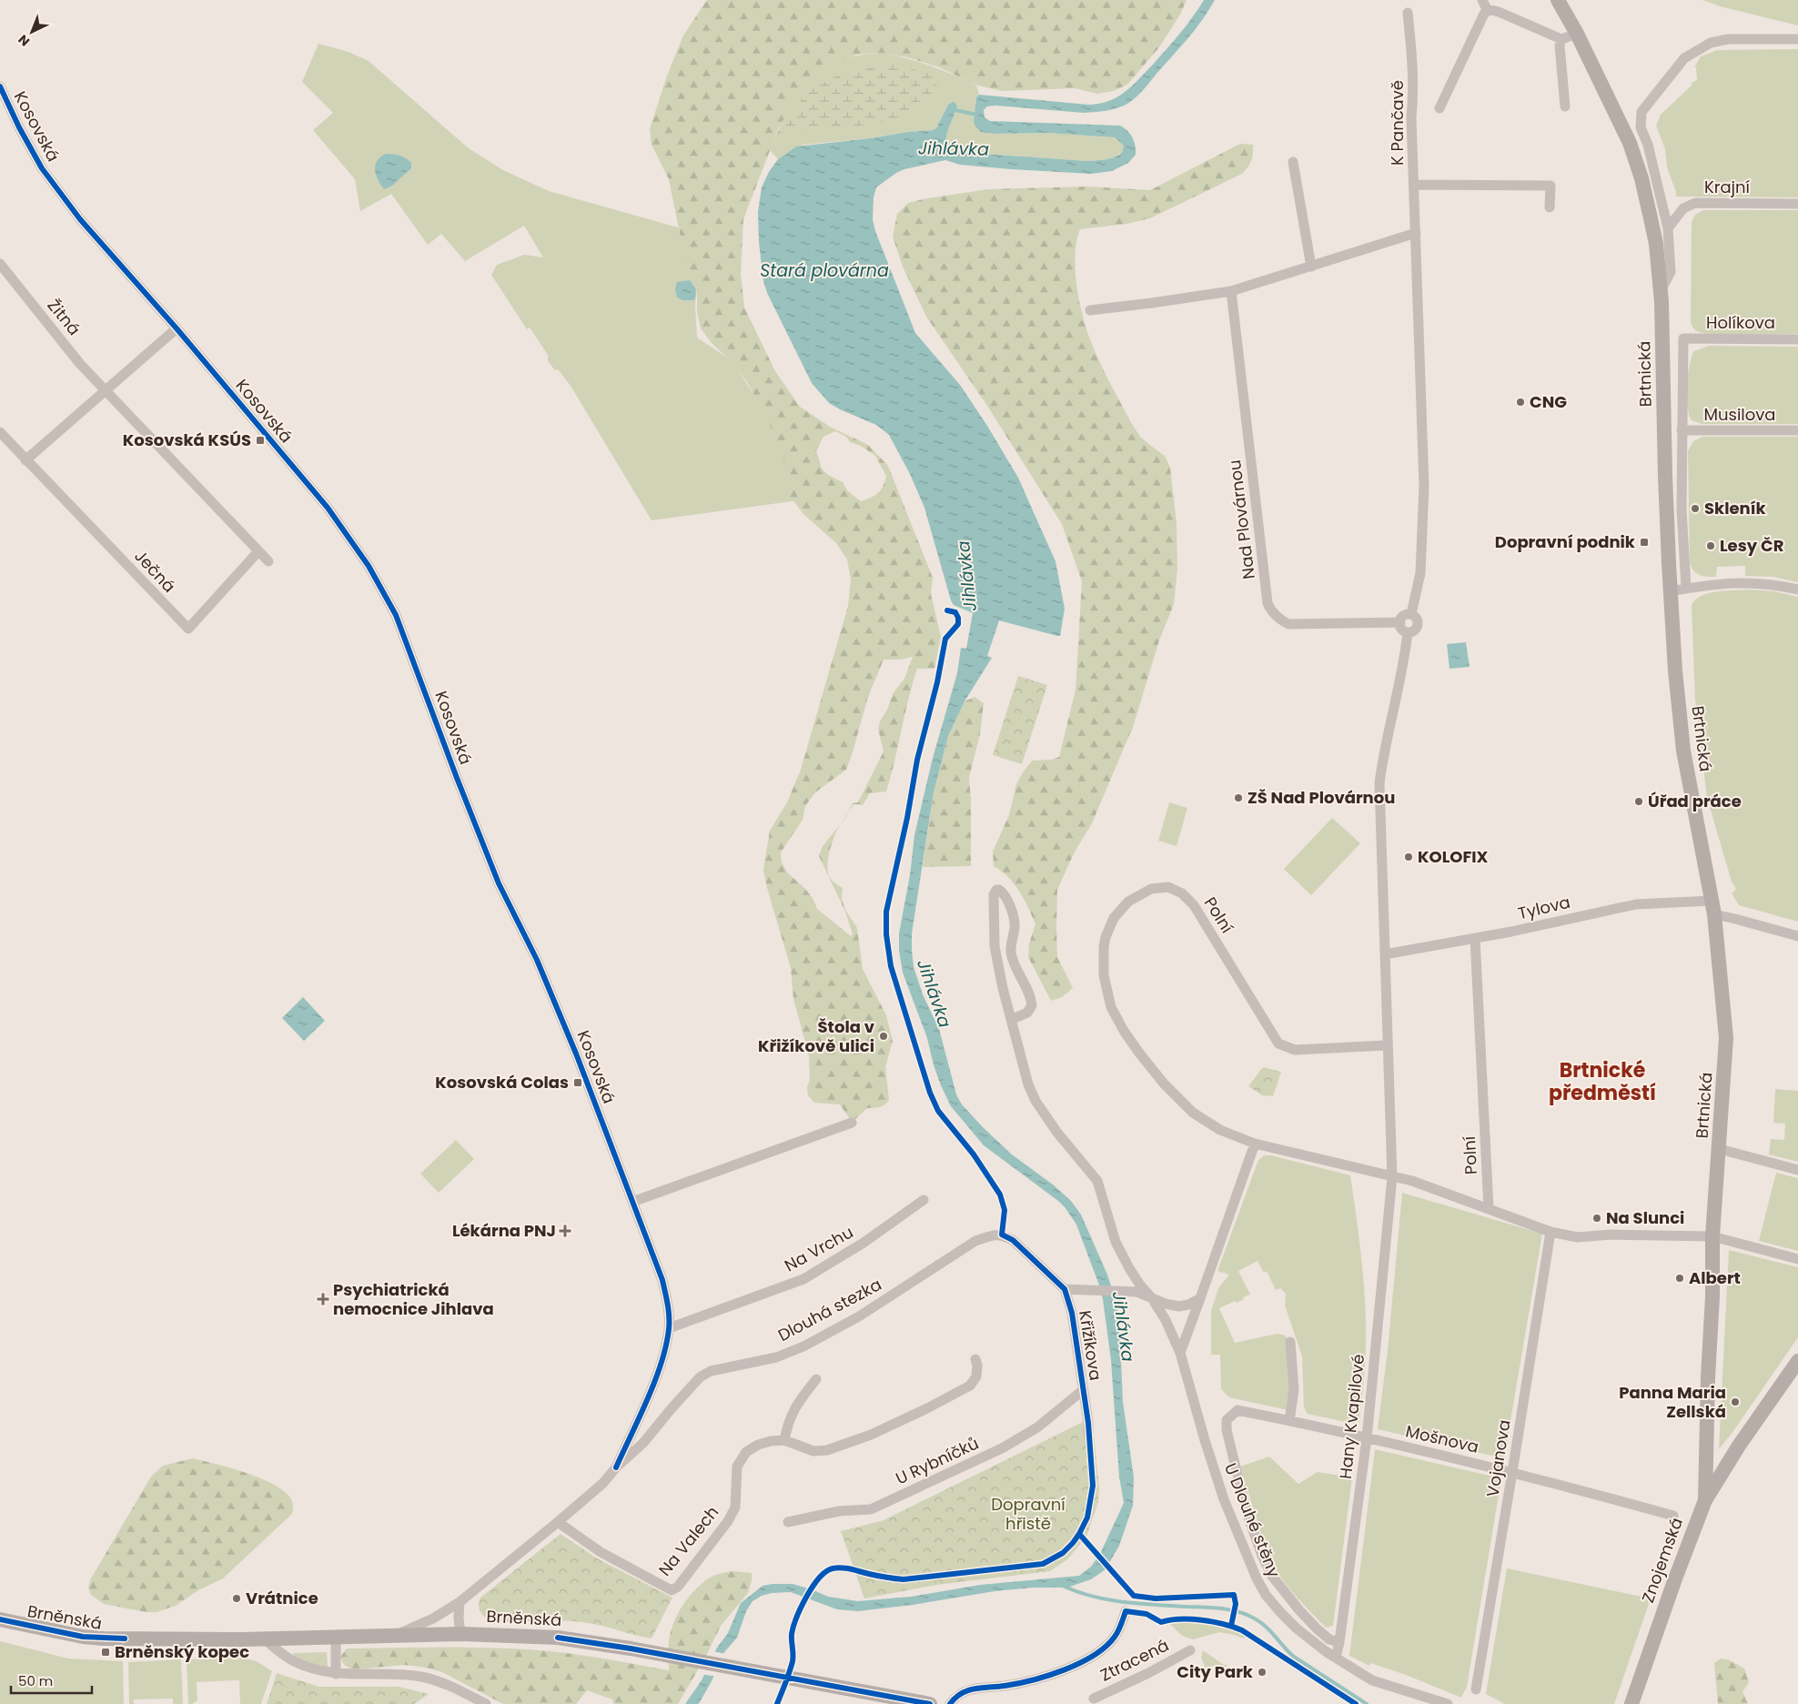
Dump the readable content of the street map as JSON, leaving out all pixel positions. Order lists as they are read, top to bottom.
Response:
{
  "streets": {
    "main road": ["Brtnická", "Znojemská", "Brněnská"],
    "street": [
      "K Pančavě",
      "Kosovská",
      "Krajní",
      "Žitná",
      "Holíkova",
      "Musilova",
      "Nad Plovárnou",
      "Ječná",
      "Tylova",
      "Polní",
      "Na Vrchu",
      "Dlouhá stezka",
      "Křižíkova",
      "Hany Kvapilové",
      "Mošnova",
      "Vojanova",
      "U Rybníčků",
      "U Dlouhé stěny",
      "Na Valech",
      "Ztracená"
    ]
  },
  "crossings": [
    ["Kosovská", "Na Vrchu"],
    ["Kosovská", "Dlouhá stezka"],
    ["Holíkova", "Musilova"],
    ["Brtnická", "Tylova"],
    ["Brtnická", "Polní"],
    ["Brtnická", "Znojemská"],
    ["Tylova", "Polní"],
    ["Polní", "Hany Kvapilové"],
    ["Polní", "Vojanova"],
    ["Dlouhá stezka", "Křižíkova"],
    ["Dlouhá stezka", "Na Valech"],
    ["Dlouhá stezka", "Brněnská"],
    ["Křižíkova", "U Rybníčků"],
    ["Křižíkova", "U Dlouhé stěny"],
    ["Hany Kvapilové", "Mošnova"],
    ["Hany Kvapilové", "U Dlouhé stěny"],
    ["Mošnova", "Vojanova"],
    ["Mošnova", "U Dlouhé stěny"],
    ["Na Valech", "Brněnská"]
  ],
  "districts": ["Brtnické předměstí"],
  "water": ["Jihlávka", "Stará plovárna"],
  "parks": ["Dopravní hřistě"],
  "places": {
    "other": [
      "CNG",
      "Skleník",
      "Lesy ČR",
      "ZŠ Nad Plovárnou",
      "Úřad práce",
      "KOLOFIX",
      "Štola v Křižíkově ulici",
      "Na Slunci",
      "Albert",
      "Panna Maria Zellská",
      "Vrátnice",
      "City Park"
    ],
    "transit": [
      "Kosovská KSÚS",
      "Dopravní podnik",
      "Kosovská Colas",
      "Brněnský kopec"
    ],
    "health": ["Lékárna PNJ", "Psychiatrická nemocnice Jihlava"]
  },
  "scale_bar": "50 m",
  "north": "bottom left"
}
